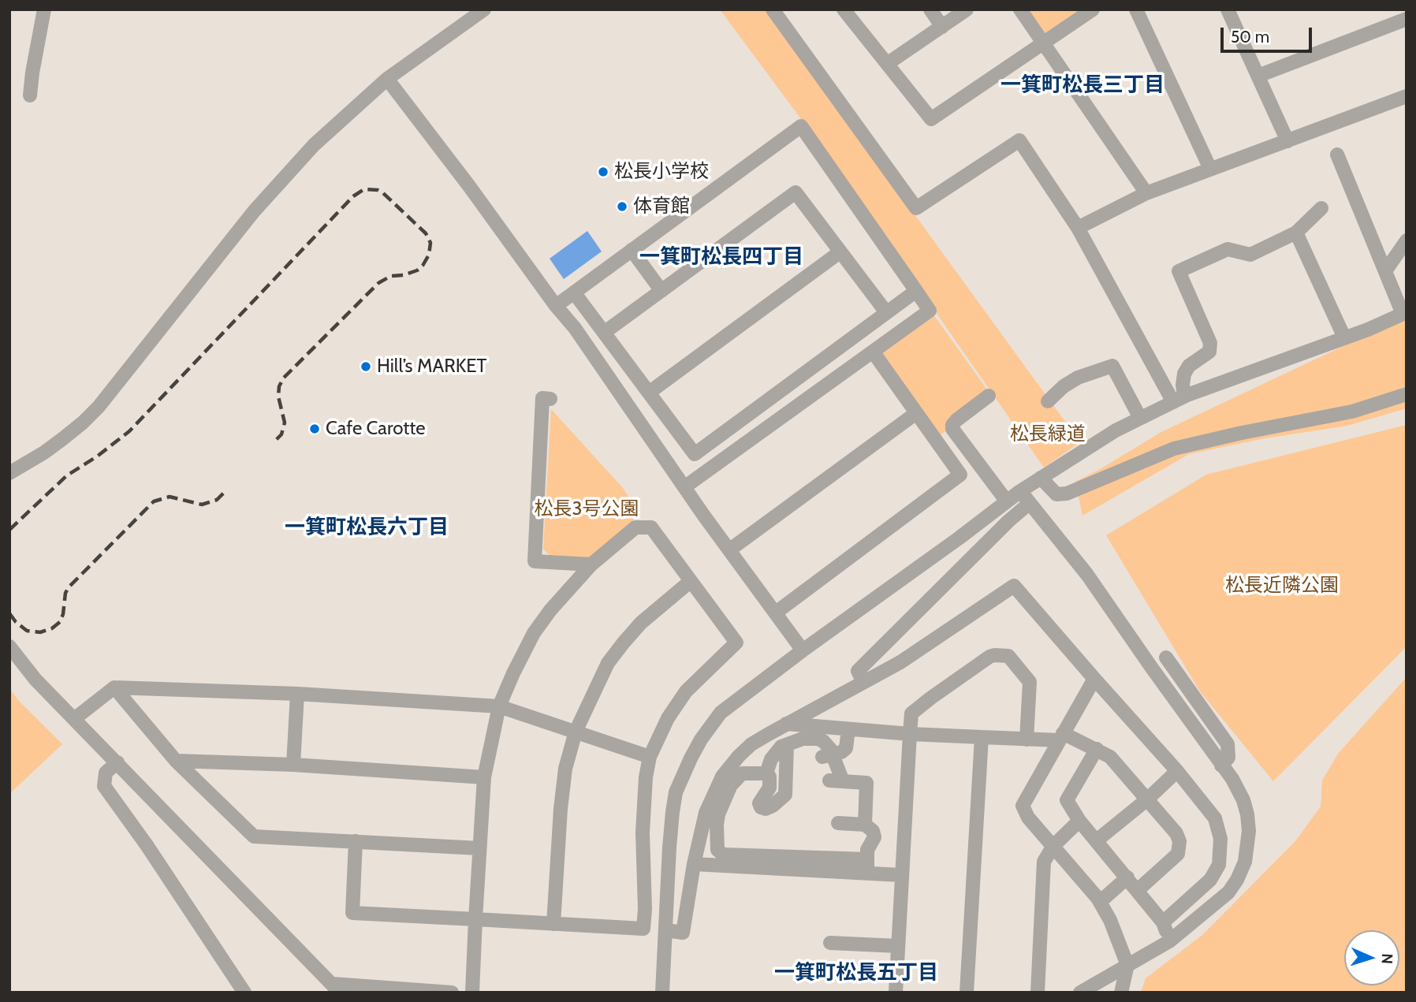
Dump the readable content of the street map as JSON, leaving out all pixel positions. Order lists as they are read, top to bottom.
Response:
{
  "districts": [
    "一箕町松長三丁目",
    "一箕町松長四丁目",
    "一箕町松長六丁目",
    "一箕町松長五丁目"
  ],
  "parks": ["松長緑道", "松長3号公園", "松長近隣公園"],
  "places": [
    "松長小学校",
    "体育館",
    "Hill’s MARKET",
    "Cafe Carotte"
  ],
  "scale_bar": "50 m",
  "north": "right"
}
